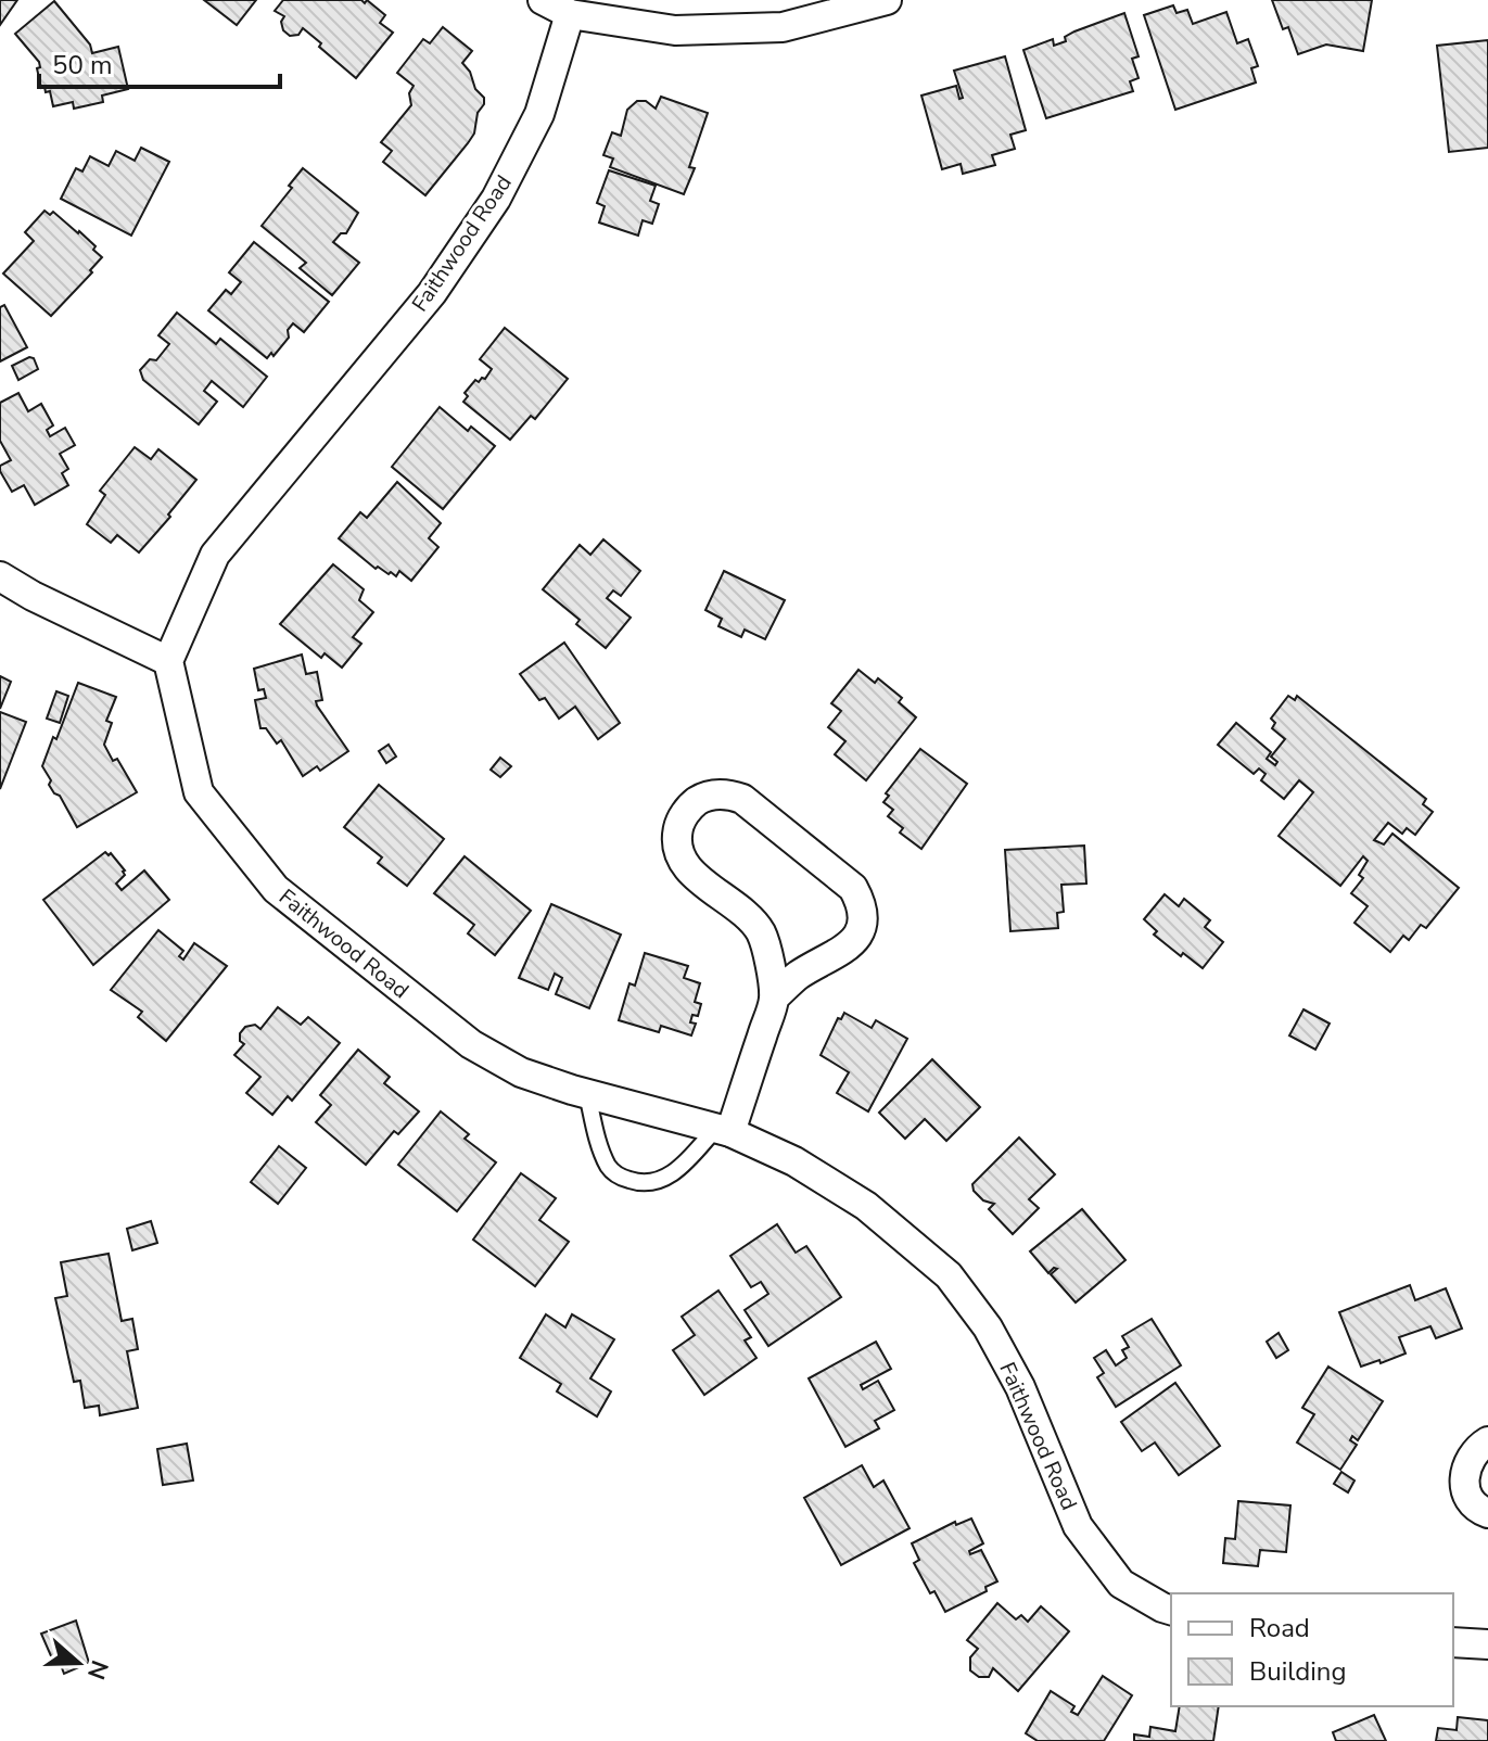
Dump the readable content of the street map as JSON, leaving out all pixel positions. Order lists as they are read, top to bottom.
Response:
{
  "streets": {
    "street": ["Faithwood Road"]
  },
  "legend": ["Road", "Building"],
  "scale_bar": "50 m",
  "north": "right"
}
